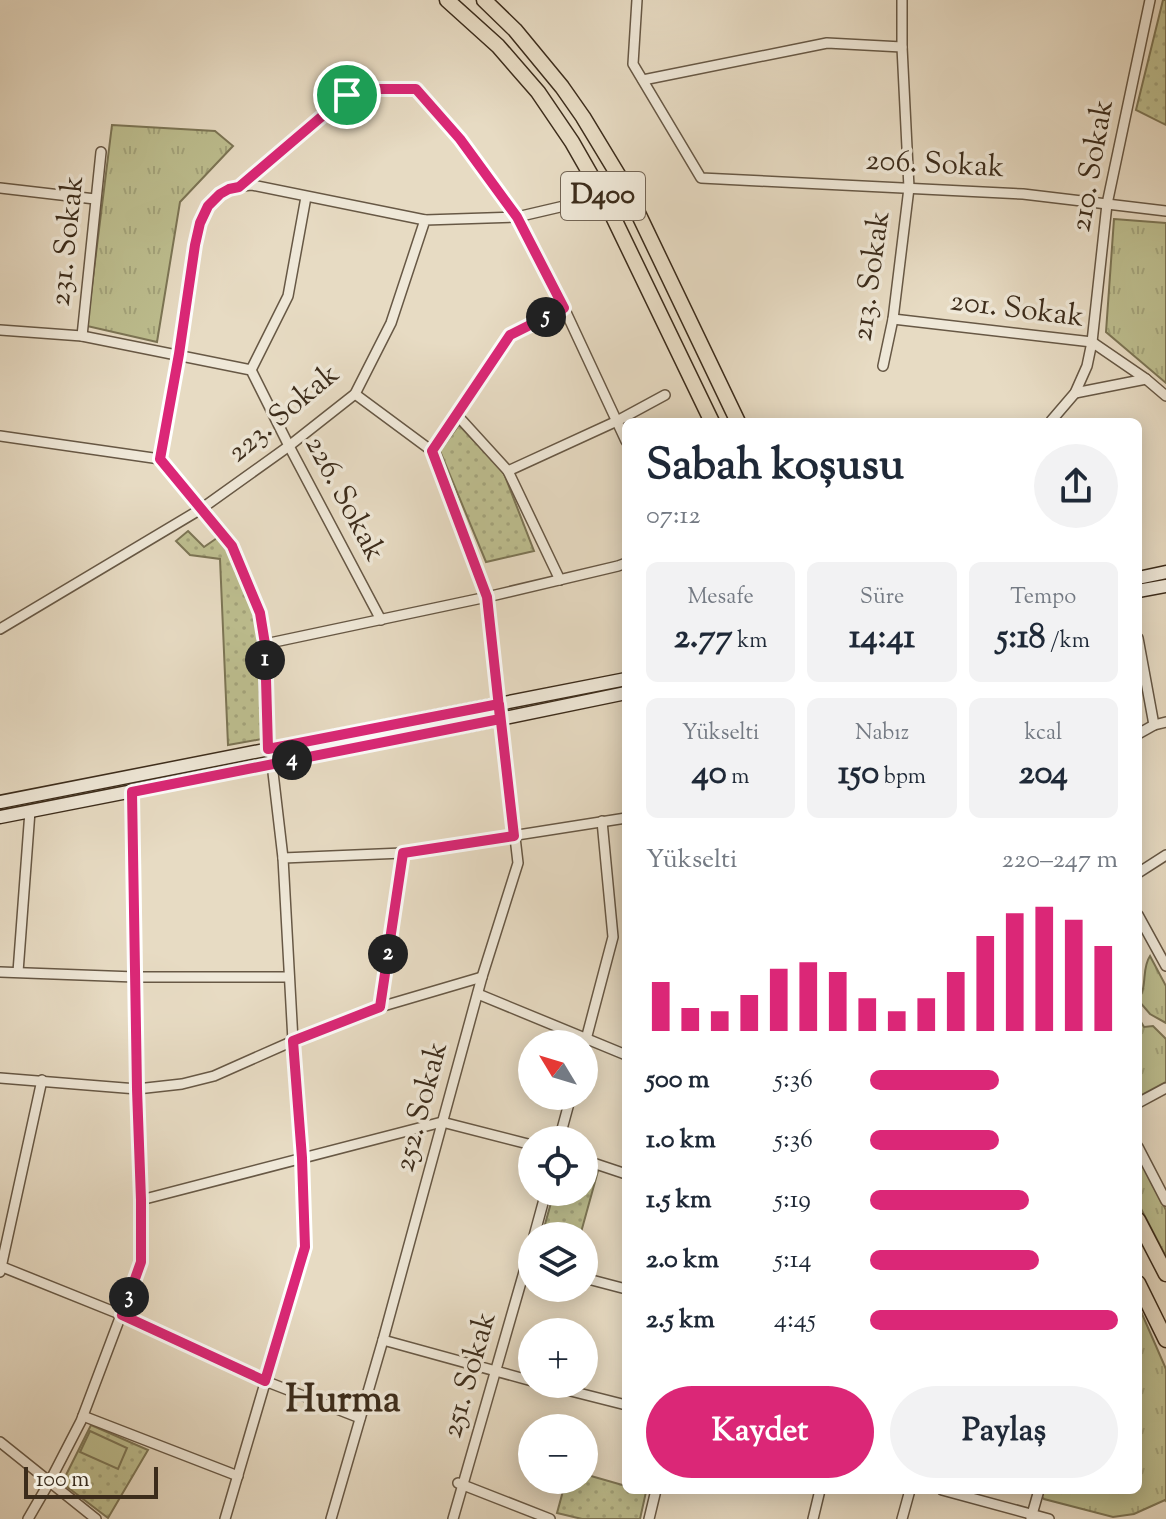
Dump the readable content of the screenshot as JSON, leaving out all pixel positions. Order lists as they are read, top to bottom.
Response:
{
  "streets": {
    "highway": ["D400"],
    "street": [
      "206. Sokak",
      "210. Sokak",
      "231. Sokak",
      "213. Sokak",
      "201. Sokak",
      "223. Sokak",
      "226. Sokak",
      "252. Sokak",
      "251. Sokak"
    ]
  },
  "crossings": [
    ["206. Sokak", "210. Sokak"],
    ["206. Sokak", "213. Sokak"],
    ["210. Sokak", "201. Sokak"],
    ["213. Sokak", "201. Sokak"],
    ["223. Sokak", "226. Sokak"]
  ],
  "districts": ["Hurma"],
  "scale_bar": "100 m",
  "north": "top left",
  "page": {
    "pins": [
      "5",
      "1",
      "4",
      "2",
      "3"
    ],
    "heading": ["Sabah koşusu", "07:12"],
    "stats": [
      ["Mesafe", "2.77 km"],
      ["Süre", "14:41"],
      ["Tempo", "5:18 /km"],
      ["Yükselti", "40 m"],
      ["Nabız", "150 bpm"],
      ["kcal", "204"]
    ],
    "chart": ["Yükselti", "220–247 m"],
    "map_buttons": ["+", "−"],
    "list": [
      {
        "name": "500 m",
        "note": "5:36"
      },
      {
        "name": "1.0 km",
        "note": "5:36"
      },
      {
        "name": "1.5 km",
        "note": "5:19"
      },
      {
        "name": "2.0 km",
        "note": "5:14"
      },
      {
        "name": "2.5 km",
        "note": "4:45"
      }
    ],
    "buttons": ["Kaydet", "Paylaş"],
    "scale": "100 m"
  }
}
